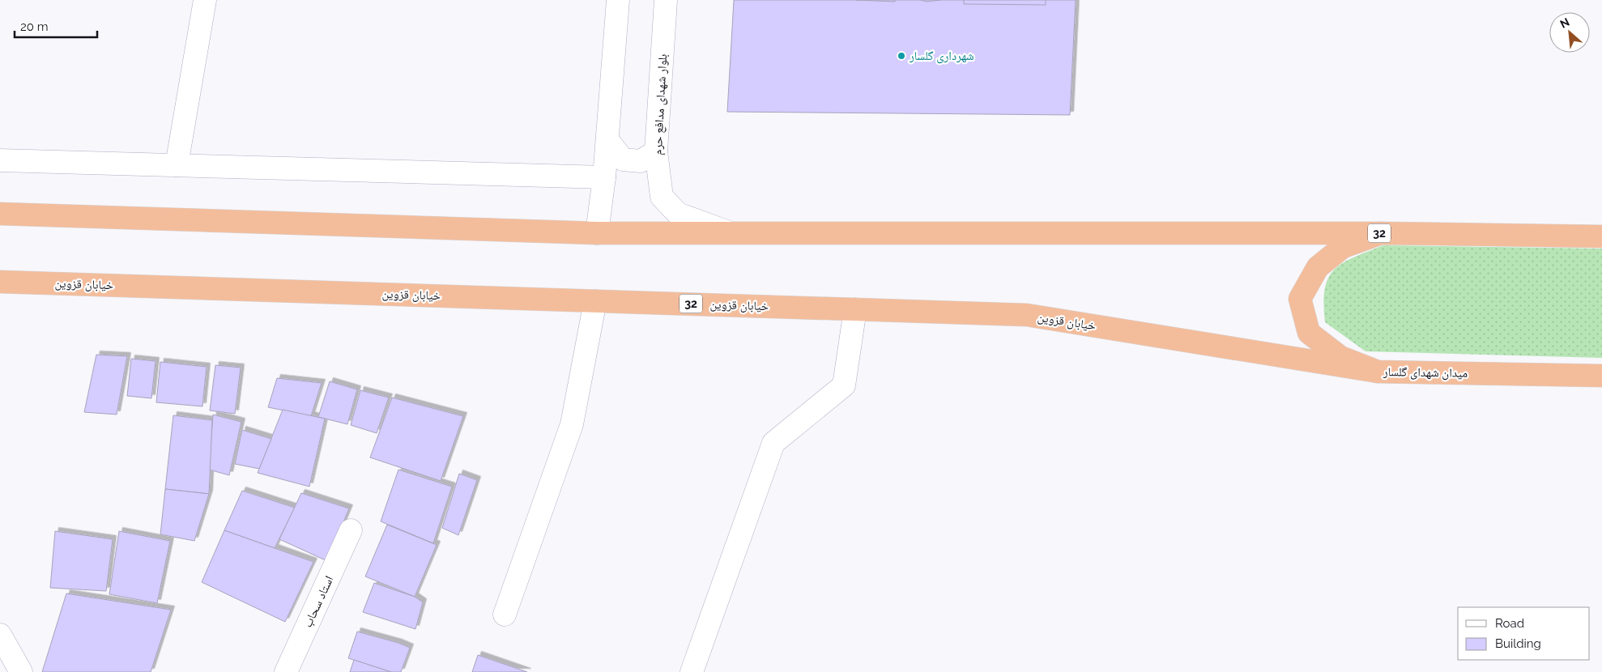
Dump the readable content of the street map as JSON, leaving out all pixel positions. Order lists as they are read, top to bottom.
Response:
{
  "streets": {
    "highway": ["32", "خیابان قزوین", "میدان شهدای گلسار"],
    "street": ["بلوار شهدای مدافع حرم", "استاد سحاب"]
  },
  "crossings": [
    ["بلوار شهدای مدافع حرم", "32"],
    ["32", "میدان شهدای گلسار"],
    ["خیابان قزوین", "میدان شهدای گلسار"]
  ],
  "places": ["شهرداری گلسار"],
  "legend": ["Road", "Building"],
  "scale_bar": "20 m",
  "north": "top left"
}
